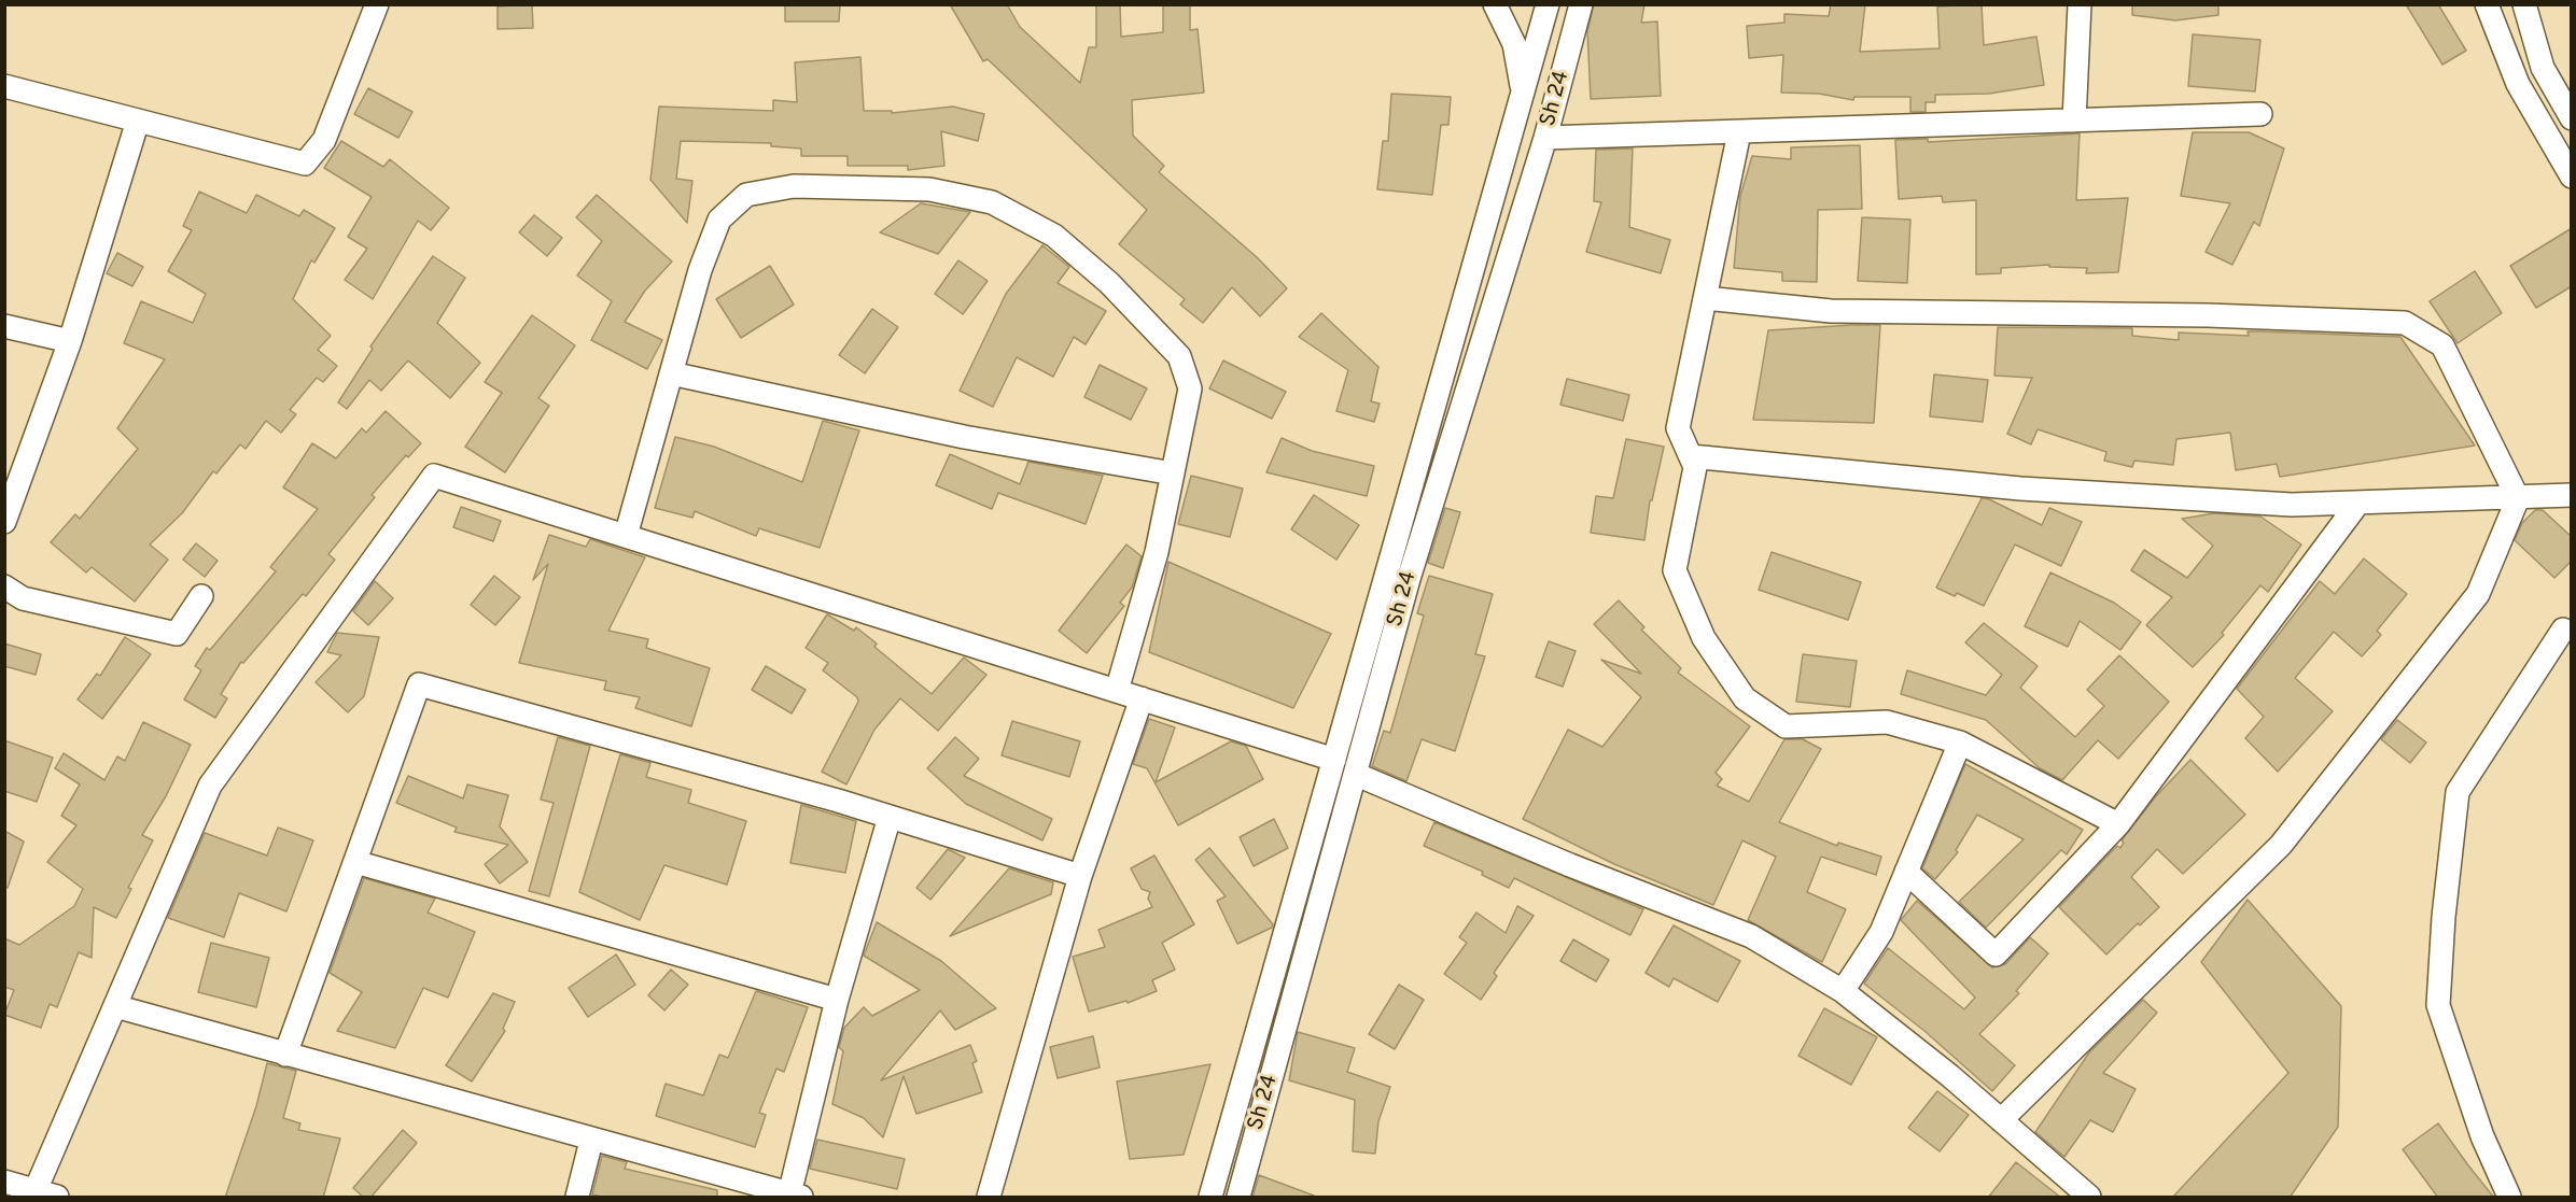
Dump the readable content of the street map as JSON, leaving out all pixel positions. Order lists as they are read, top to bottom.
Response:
{
  "streets": {
    "street": ["Sh 24"]
  }
}
